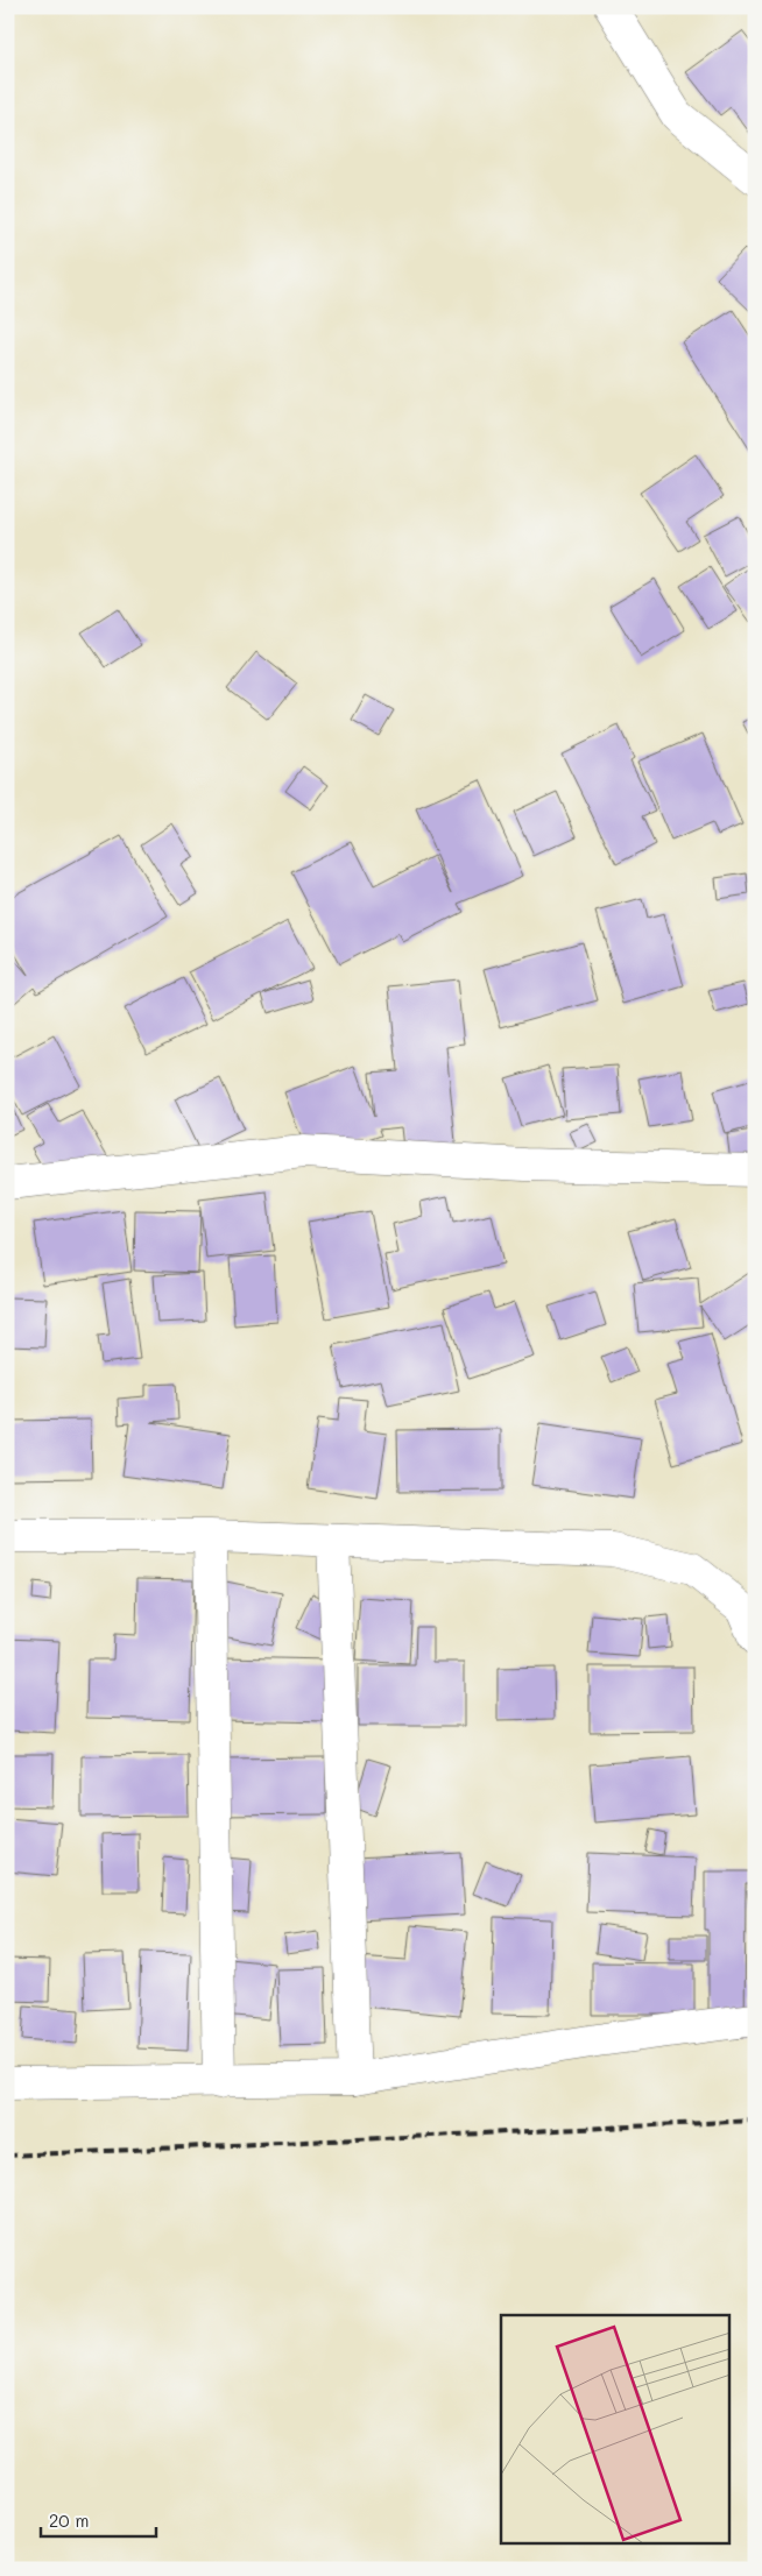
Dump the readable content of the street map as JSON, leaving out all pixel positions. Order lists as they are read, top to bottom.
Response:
{
  "scale_bar": "20 m"
}
